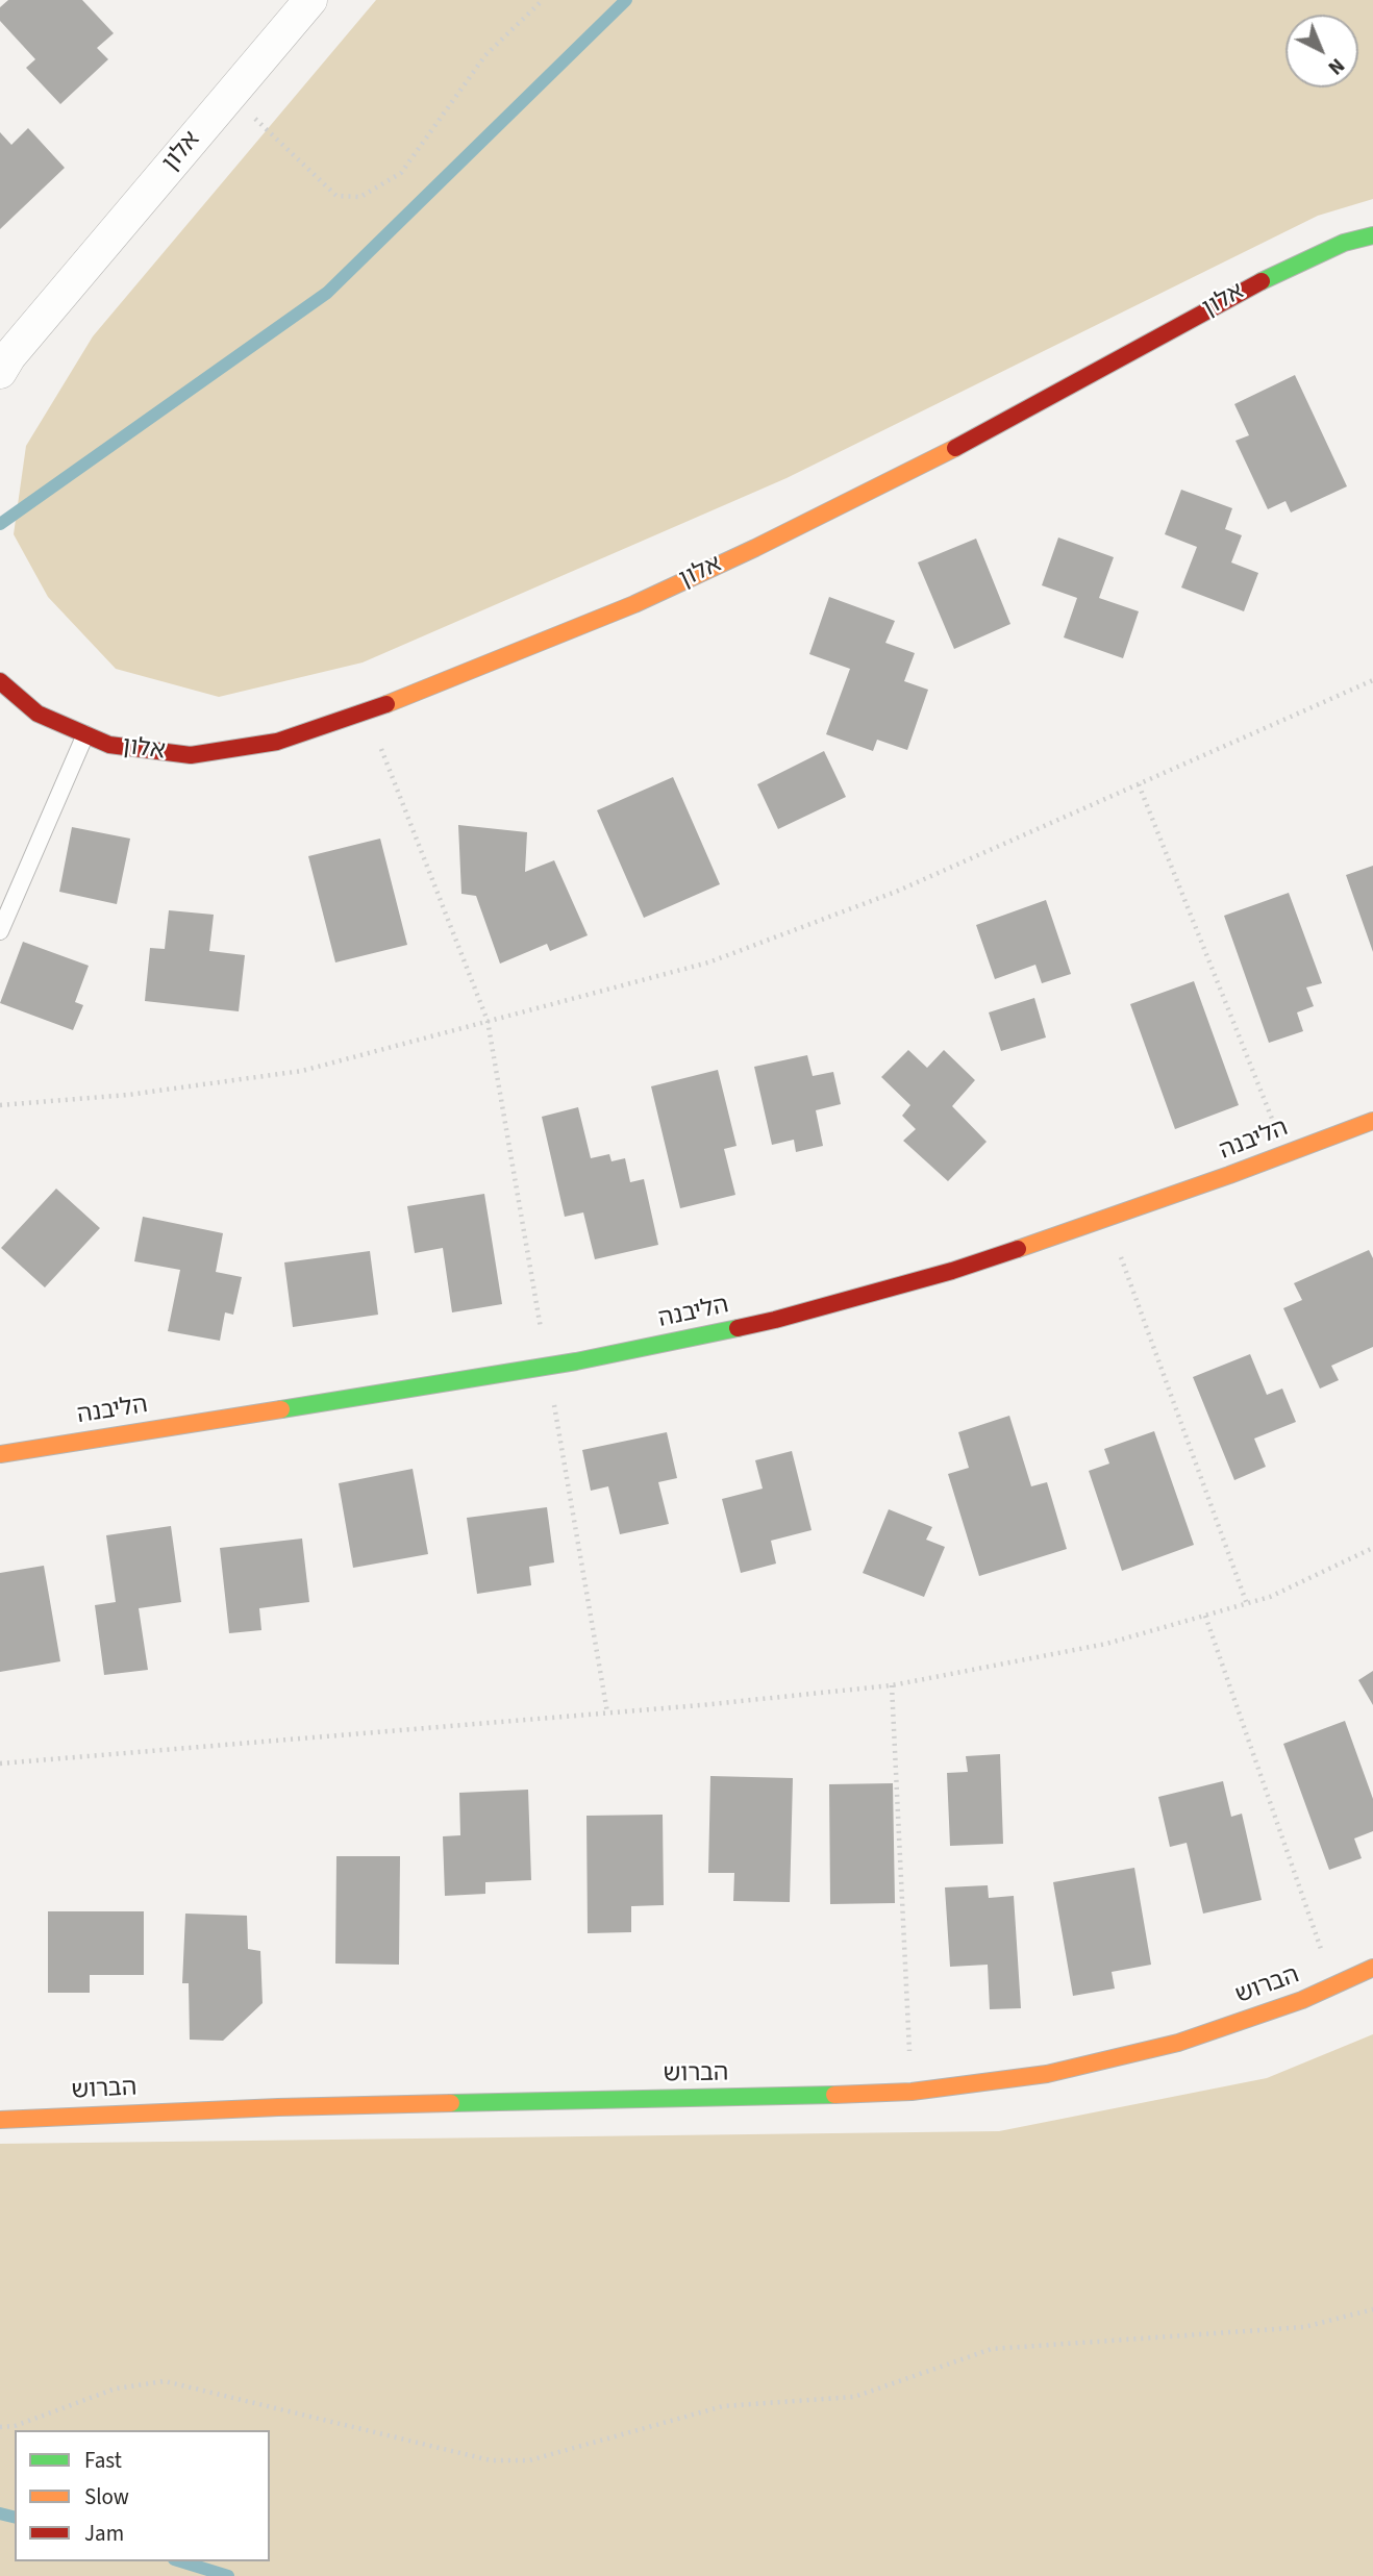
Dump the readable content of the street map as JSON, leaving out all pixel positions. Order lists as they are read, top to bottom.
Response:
{
  "streets": {
    "street": ["אלון", "הליבנה", "הברוש"]
  },
  "legend": ["Fast", "Slow", "Jam"],
  "north": "bottom right"
}
